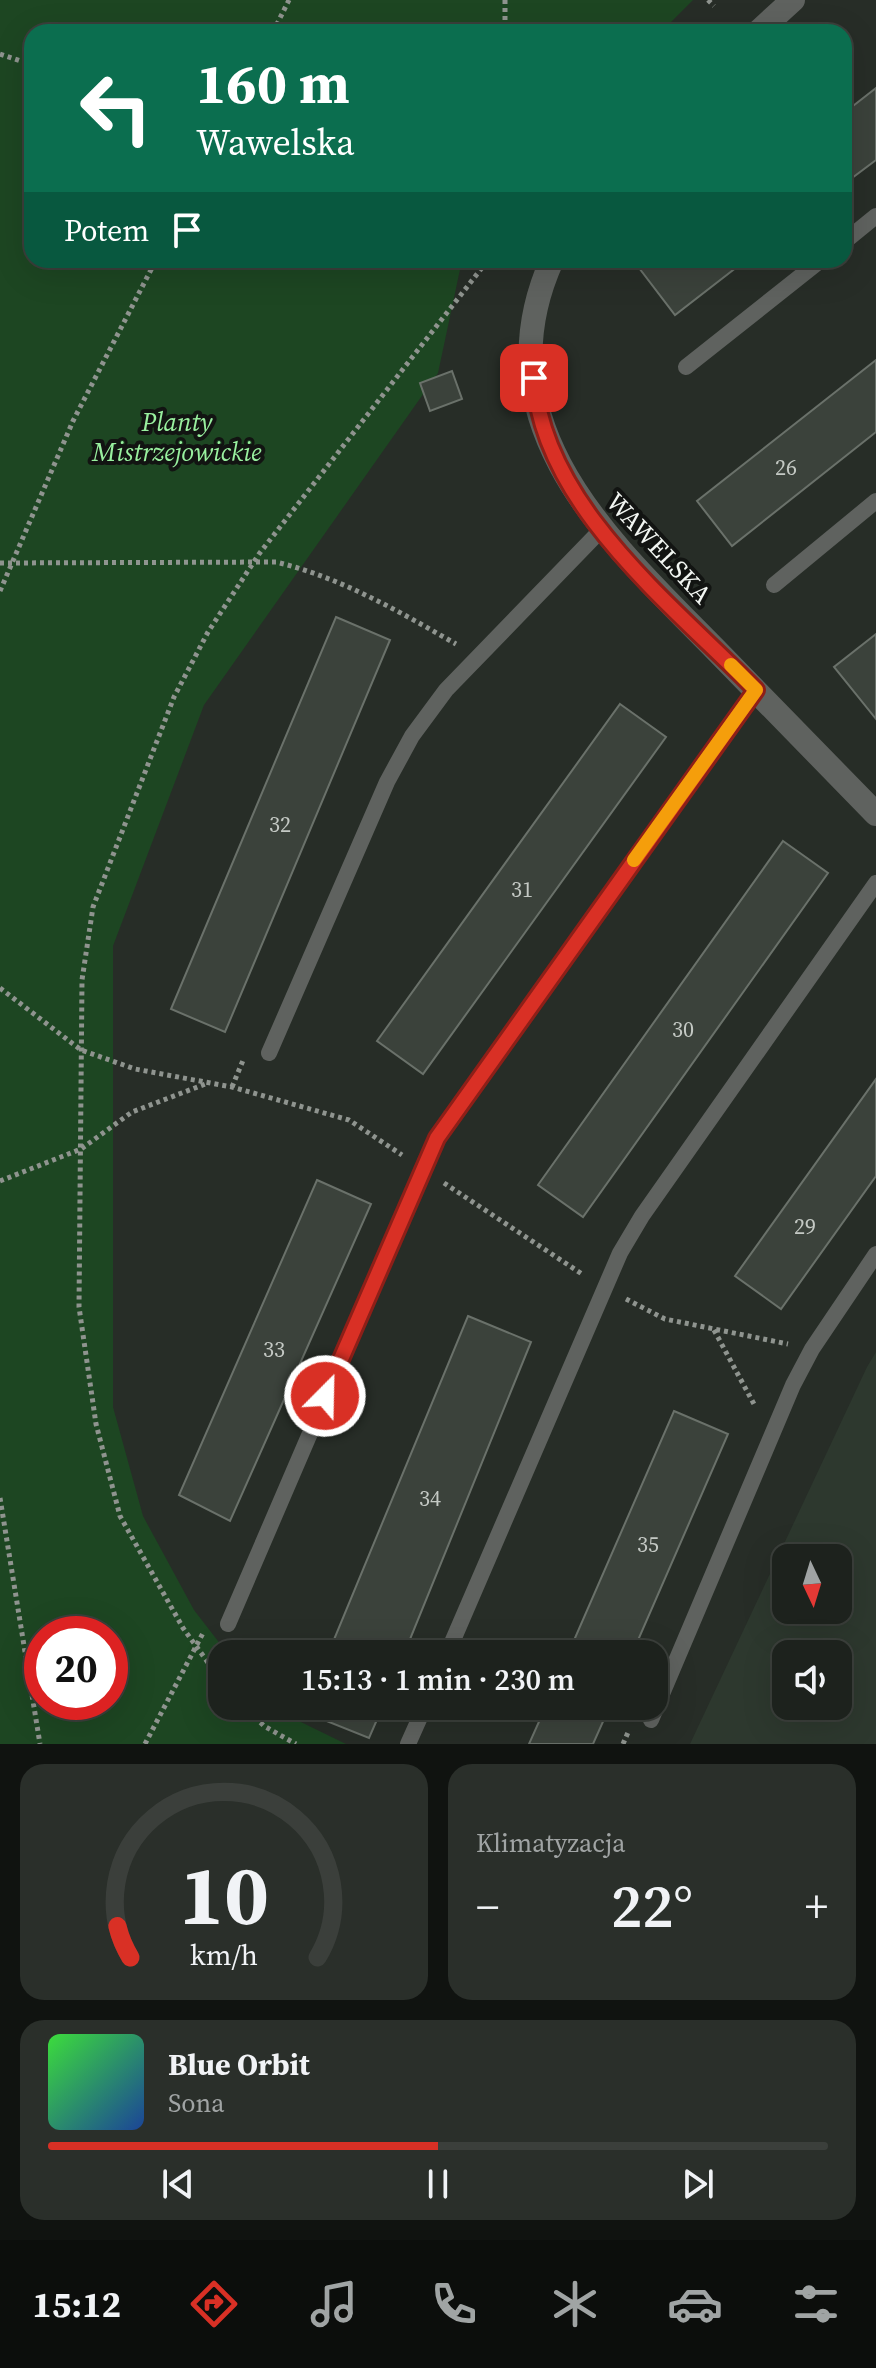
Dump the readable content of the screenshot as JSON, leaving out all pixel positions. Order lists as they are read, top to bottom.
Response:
{
  "streets": {
    "street": ["WAWELSKA"]
  },
  "parks": ["Planty Mistrzejowickie"],
  "house_numbers": [
    "26",
    "32",
    "31",
    "30",
    "29",
    "33",
    "34",
    "35"
  ],
  "north": "bottom",
  "page": {
    "turn": ["160 m", "Wawelska"],
    "then": "Potem",
    "limit": "20",
    "trip": "15:13 · 1 min · 230 m",
    "tile": "Klimatyzacja",
    "heat": ["−", "22°", "+"],
    "song": ["Blue Orbit", "Sona"],
    "tabs": "15:12",
    "gauge": ["10", "km/h"]
  }
}
